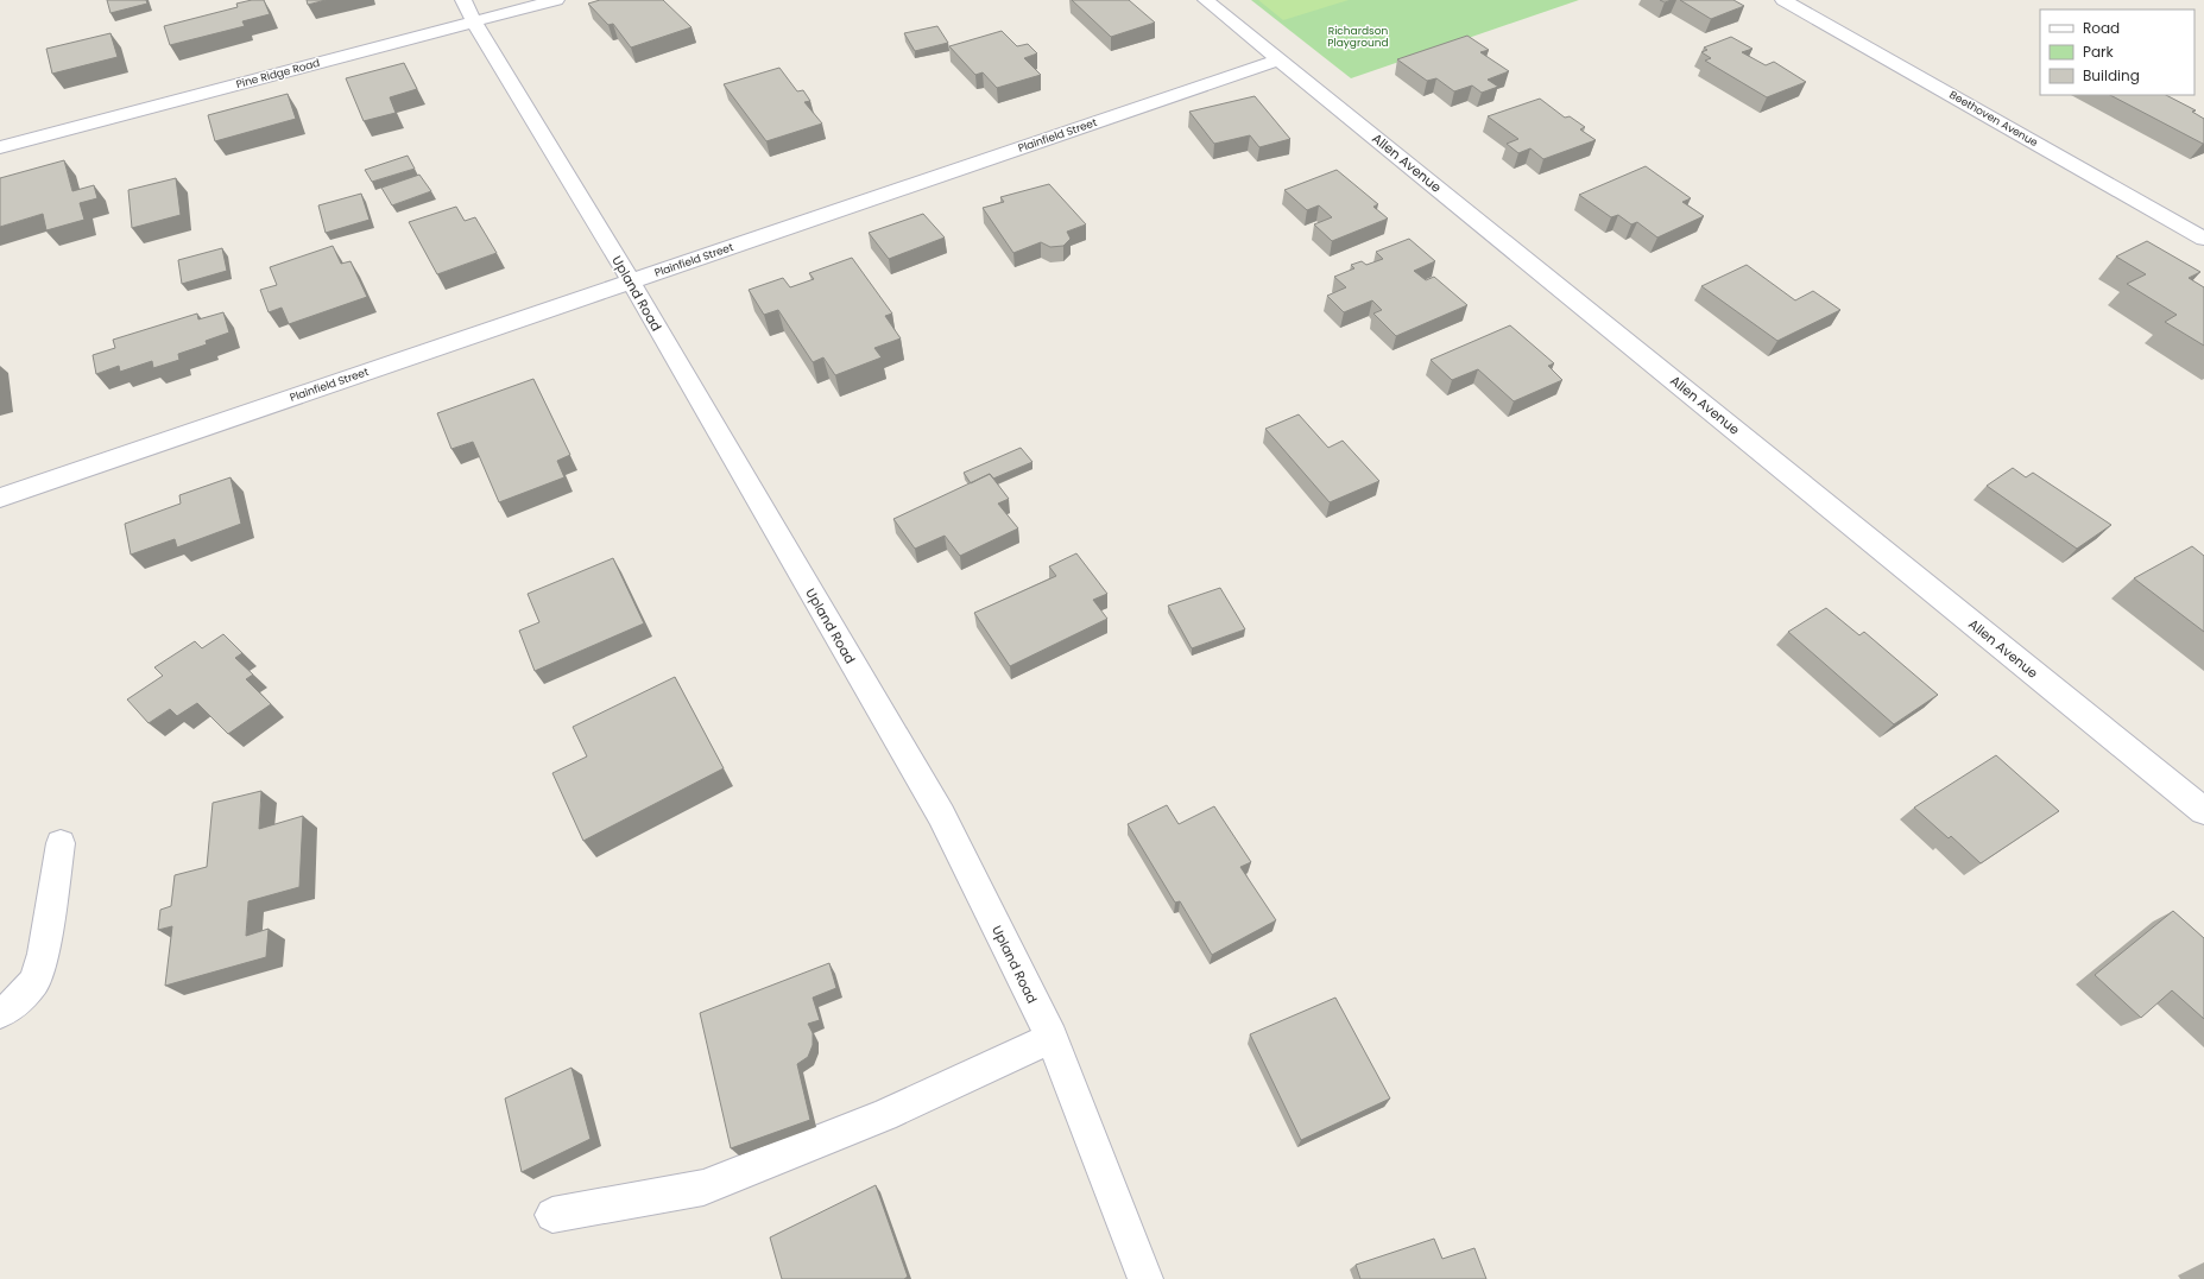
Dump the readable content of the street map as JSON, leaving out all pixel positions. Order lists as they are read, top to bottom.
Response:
{
  "streets": {
    "street": [
      "Pine Ridge Road",
      "Beethoven Avenue",
      "Plainfield Street",
      "Allen Avenue",
      "Upland Road"
    ]
  },
  "crossings": [
    ["Pine Ridge Road", "Upland Road"],
    ["Plainfield Street", "Allen Avenue"],
    ["Plainfield Street", "Upland Road"]
  ],
  "parks": ["Richardson Playground"],
  "legend": ["Road", "Park", "Building"]
}
